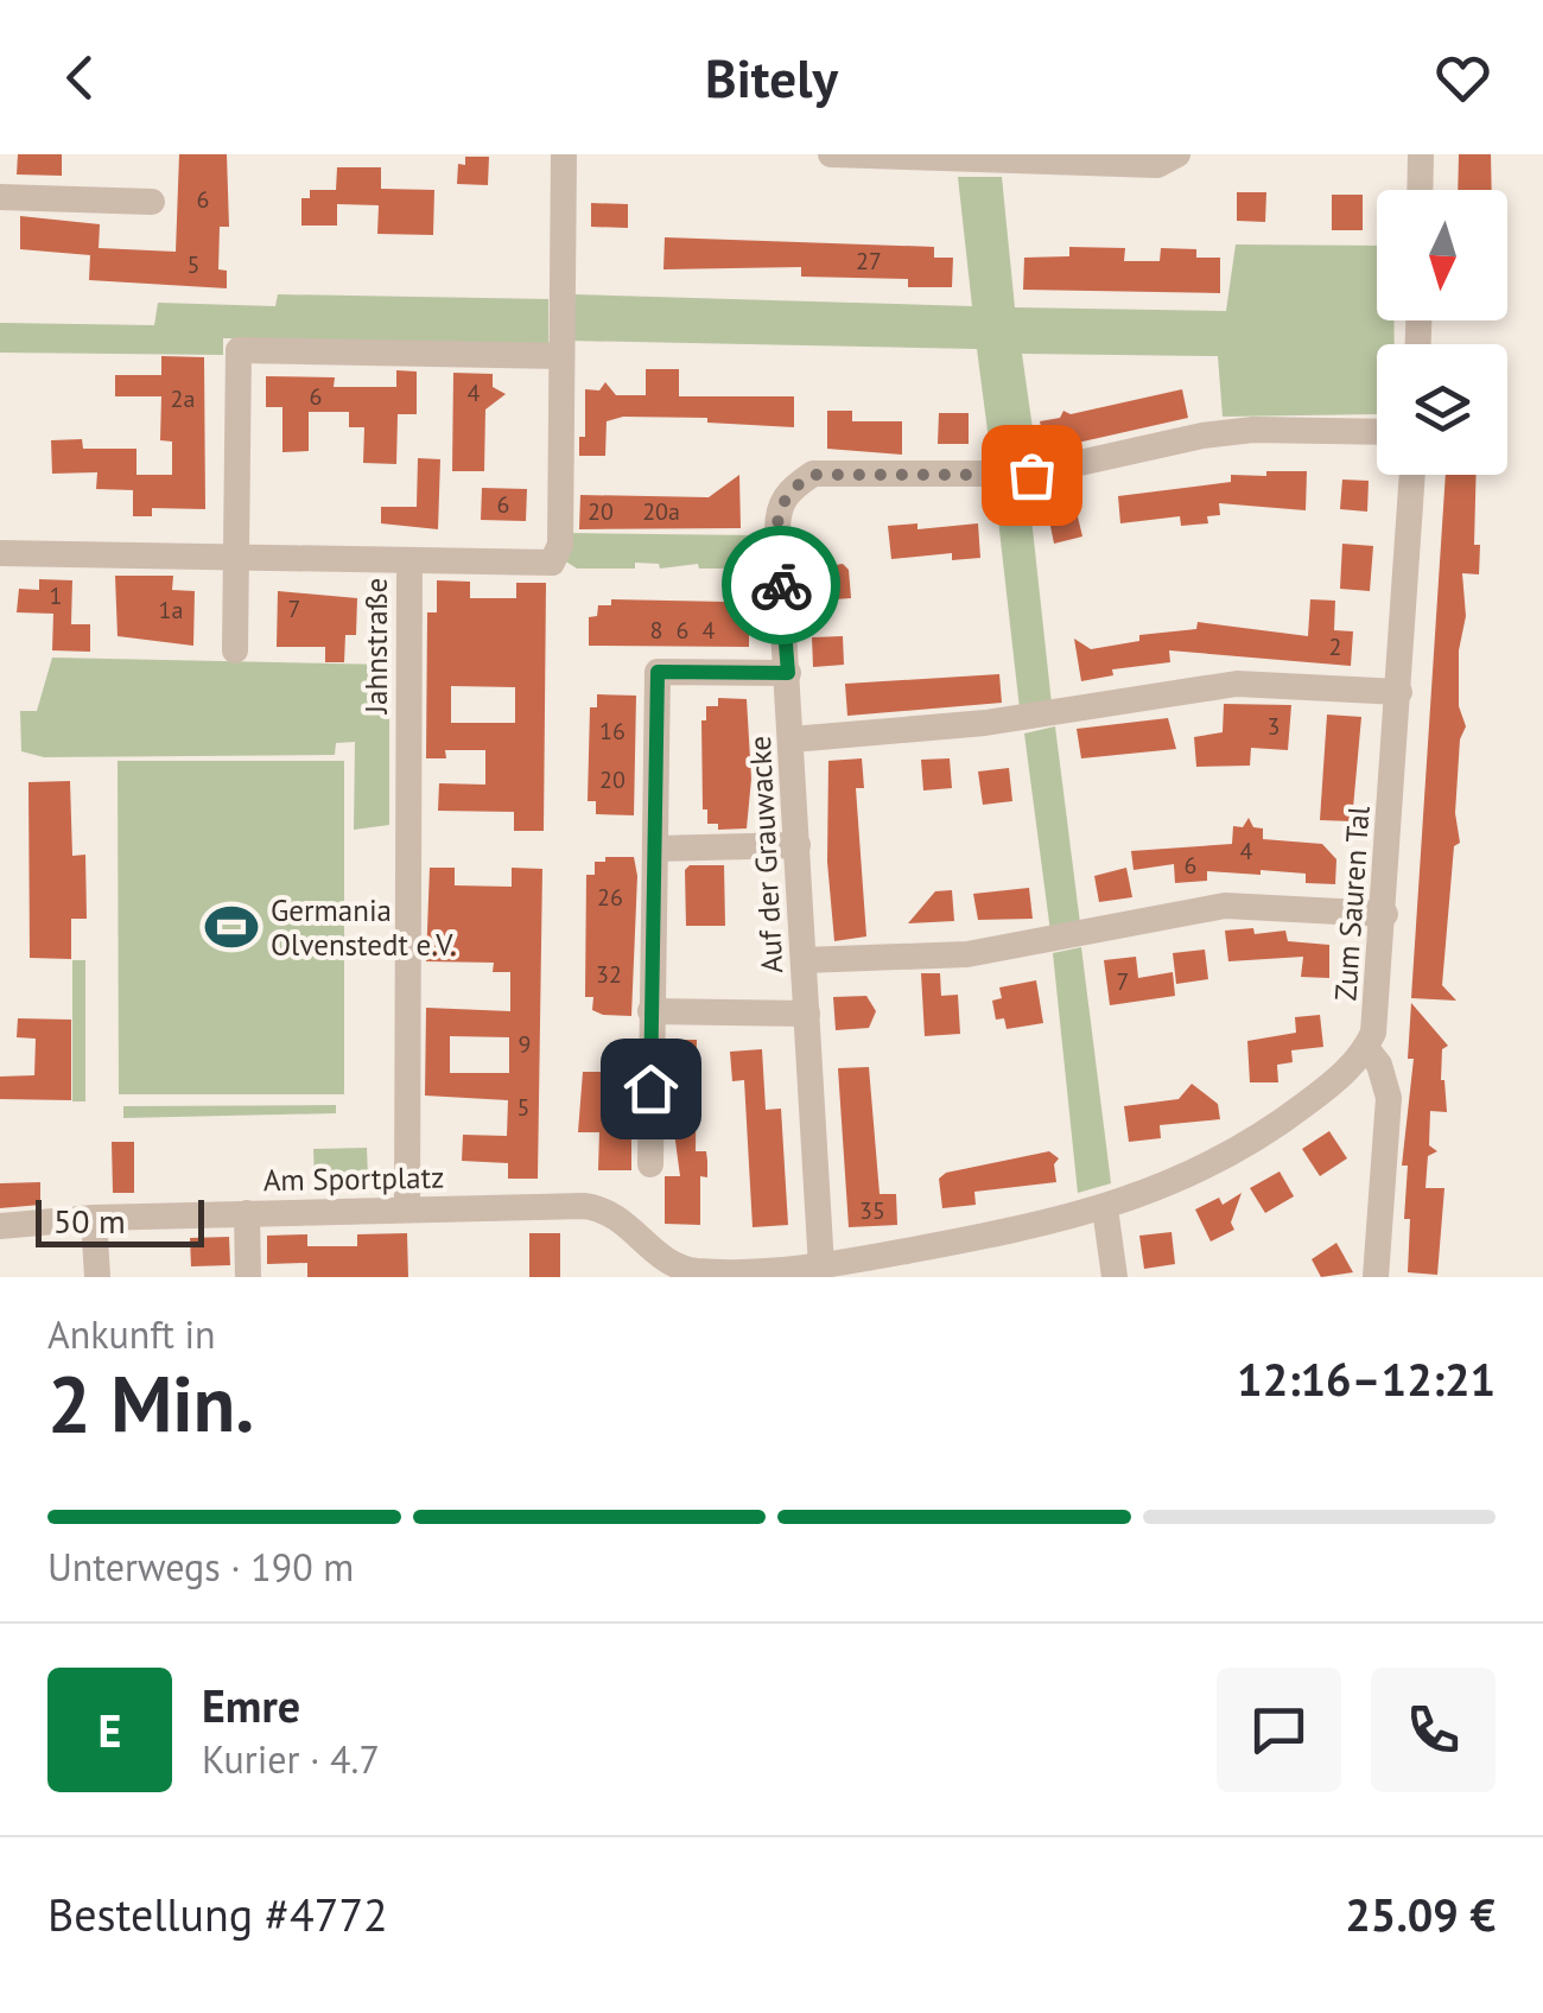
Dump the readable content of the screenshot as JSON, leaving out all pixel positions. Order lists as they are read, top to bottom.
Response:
{
  "streets": {
    "street": [
      "Jahnstraße",
      "Auf der Grauwacke",
      "Zum Sauren Tal",
      "Am Sportplatz"
    ]
  },
  "crossings": [
    ["Jahnstraße", "Am Sportplatz"]
  ],
  "places": {
    "sports": ["Germania Olvenstedt e.V."]
  },
  "house_numbers": [
    "6",
    "27",
    "5",
    "4",
    "6",
    "2a",
    "6",
    "20",
    "20a",
    "1",
    "7",
    "1a",
    "8",
    "6",
    "4",
    "2",
    "3",
    "16",
    "20",
    "4",
    "6",
    "26",
    "32",
    "7",
    "9",
    "5",
    "35"
  ],
  "scale_bar": "50 m",
  "north": "bottom",
  "page": {
    "header": "Bitely",
    "scale": "50 m",
    "heading": ["2 Min.", "Ankunft in", "12:16–12:21"],
    "panel": [
      "Emre",
      "Kurier · 4.7",
      "Bestellung #4772",
      "25.09 €"
    ],
    "bar": "Unterwegs · 190 m",
    "round": "E"
  }
}
